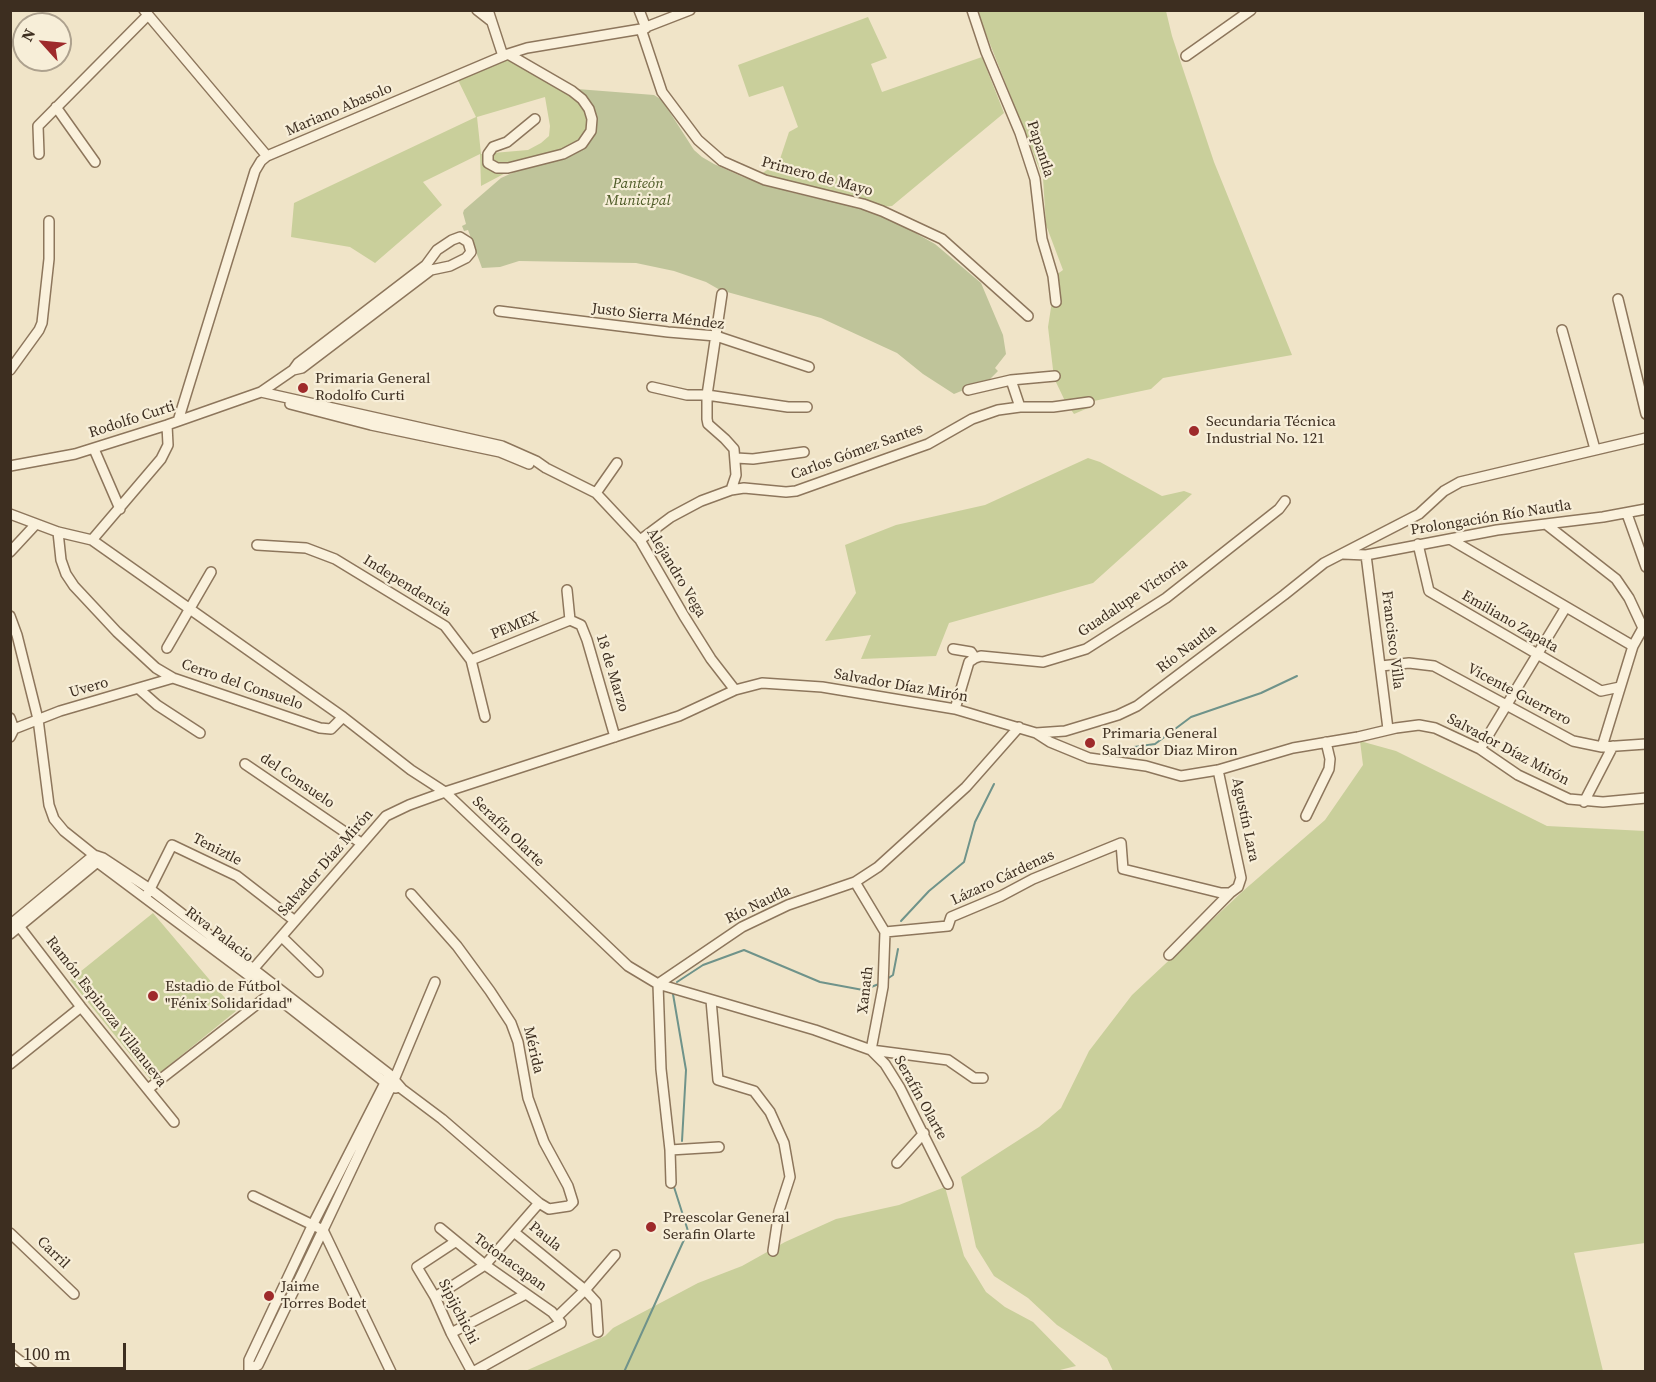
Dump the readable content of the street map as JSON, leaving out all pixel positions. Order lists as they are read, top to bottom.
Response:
{
  "streets": {
    "street": [
      "Mariano Abasolo",
      "Papantla",
      "Primero de Mayo",
      "Justo Sierra Méndez",
      "Rodolfo Curti",
      "Carlos Gómez Santes",
      "Prolongación Río Nautla",
      "Alejandro Vega",
      "Independencia",
      "Guadalupe Victoria",
      "Emiliano Zapata",
      "PEMEX",
      "Francisco Villa",
      "Río Nautla",
      "18 de Marzo",
      "Cerro del Consuelo",
      "Salvador Díaz Mirón",
      "Uvero",
      "Vicente Guerrero",
      "del Consuelo",
      "Agustín Lara",
      "Serafín Olarte",
      "Teniztle",
      "Lázaro Cárdenas",
      "Riva Palacio",
      "Xanath",
      "Ramón Espinoza Villanueva",
      "Mérida",
      "Paula",
      "Carril",
      "Totonacapan",
      "Sipijchichi"
    ]
  },
  "crossings": [
    ["Mariano Abasolo", "Primero de Mayo"],
    ["Rodolfo Curti", "Alejandro Vega"],
    ["Carlos Gómez Santes", "Alejandro Vega"],
    ["Prolongación Río Nautla", "Emiliano Zapata"],
    ["Prolongación Río Nautla", "Francisco Villa"],
    ["Prolongación Río Nautla", "Río Nautla"],
    ["Alejandro Vega", "Salvador Díaz Mirón"],
    ["Independencia", "PEMEX"],
    ["PEMEX", "18 de Marzo"],
    ["Francisco Villa", "Salvador Díaz Mirón"],
    ["Francisco Villa", "Vicente Guerrero"],
    ["Río Nautla", "Salvador Díaz Mirón"],
    ["Río Nautla", "Serafín Olarte"],
    ["18 de Marzo", "Salvador Díaz Mirón"],
    ["Cerro del Consuelo", "Uvero"],
    ["Cerro del Consuelo", "Serafín Olarte"],
    ["Salvador Díaz Mirón", "del Consuelo"],
    ["Salvador Díaz Mirón", "Agustín Lara"],
    ["Salvador Díaz Mirón", "Serafín Olarte"],
    ["Salvador Díaz Mirón", "Teniztle"],
    ["Salvador Díaz Mirón", "Riva Palacio"],
    ["Uvero", "Riva Palacio"],
    ["Agustín Lara", "Lázaro Cárdenas"],
    ["Serafín Olarte", "Xanath"],
    ["Teniztle", "Riva Palacio"],
    ["Lázaro Cárdenas", "Xanath"],
    ["Riva Palacio", "Mérida"],
    ["Riva Palacio", "Paula"],
    ["Totonacapan", "Sipijchichi"]
  ],
  "parks": ["Panteón Municipal"],
  "places": [
    "Primaria General Rodolfo Curti",
    "Secundaria Técnica Industrial No. 121",
    "Primaria General Salvador Diaz Miron",
    "Estadio de Fútbol \"Fénix Solidaridad\"",
    "Preescolar General Serafin Olarte",
    "Jaime Torres Bodet"
  ],
  "scale_bar": "100 m",
  "north": "top left"
}
